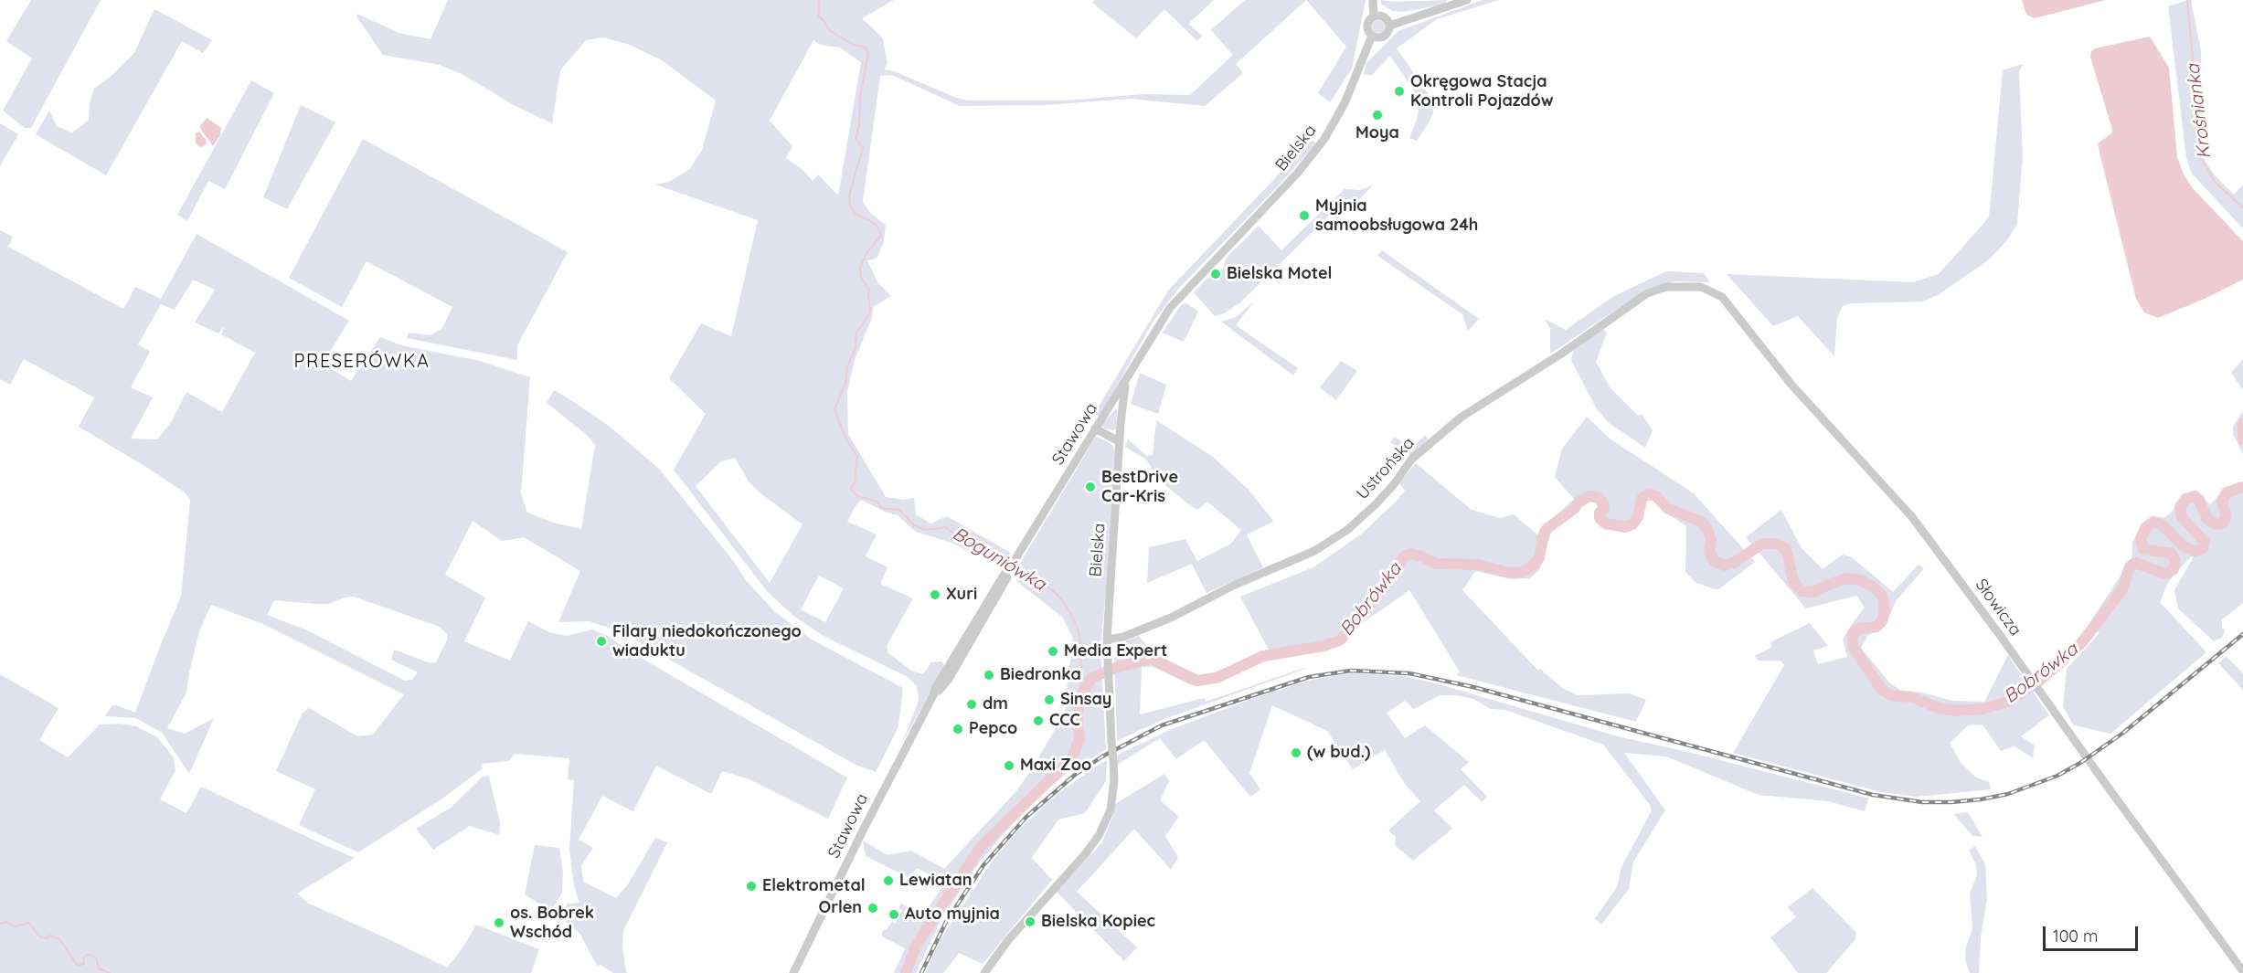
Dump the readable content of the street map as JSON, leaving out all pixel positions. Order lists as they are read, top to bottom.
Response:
{
  "streets": {
    "street": [
      "Bielska",
      "Stawowa",
      "Ustrońska",
      "Słowicza"
    ]
  },
  "crossings": [
    ["Bielska", "Stawowa"],
    ["Bielska", "Ustrońska"],
    ["Ustrońska", "Słowicza"]
  ],
  "districts": ["PRESERÓWKA"],
  "water": ["Krośnianka", "Boguniówka", "Bobrówka"],
  "places": [
    "Okręgowa Stacja Kontroli Pojazdów",
    "Moya",
    "Myjnia samoobsługowa 24h",
    "Bielska Motel",
    "BestDrive Car-Kris",
    "Xuri",
    "Filary niedokończonego wiaduktu",
    "Media Expert",
    "Biedronka",
    "Sinsay",
    "dm",
    "CCC",
    "Pepco",
    "(w bud.)",
    "Maxi Zoo",
    "Lewiatan",
    "Elektrometal",
    "Orlen",
    "Auto myjnia",
    "Bielska Kopiec",
    "os. Bobrek Wschód"
  ],
  "scale_bar": "100 m"
}
